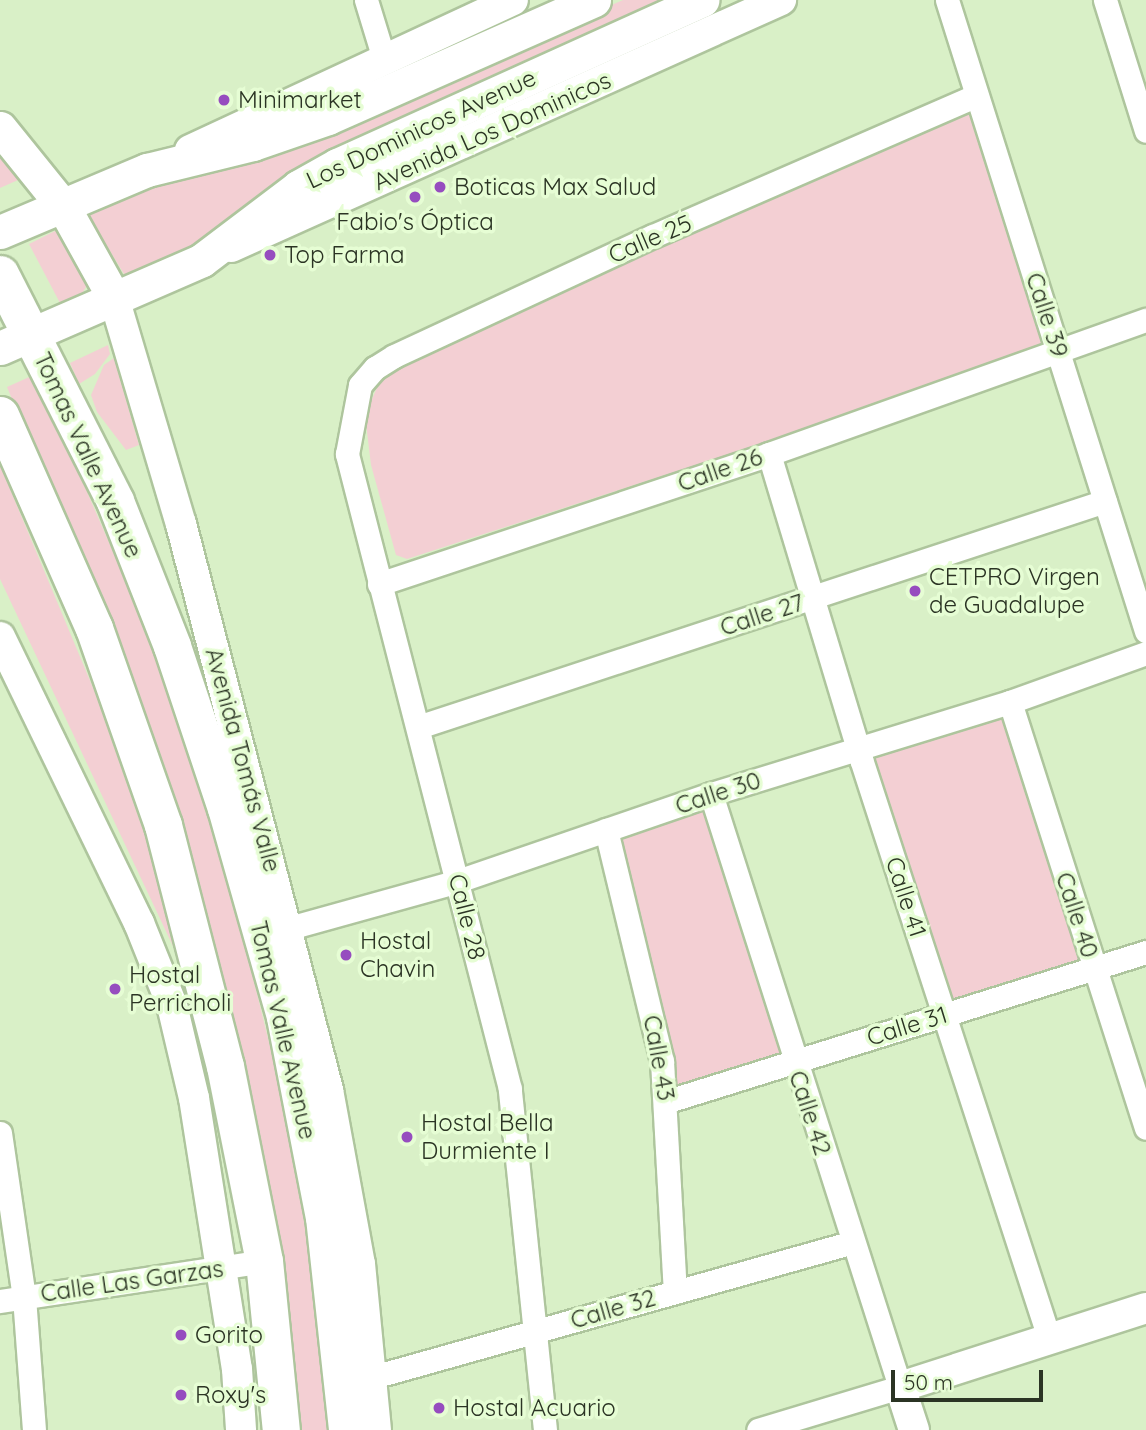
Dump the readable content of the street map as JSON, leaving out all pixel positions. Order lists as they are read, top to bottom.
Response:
{
  "streets": {
    "main road": ["Los Dominicos Avenue", "Tomas Valle Avenue", "Avenida Tomás Valle"],
    "street": [
      "Avenida Los Dominicos",
      "Calle 25",
      "Calle 39",
      "Calle 26",
      "Calle 27",
      "Calle 30",
      "Calle 41",
      "Calle 40",
      "Calle 28",
      "Calle 31",
      "Calle 43",
      "Calle 42",
      "Calle Las Garzas",
      "Calle 32"
    ]
  },
  "crossings": [
    ["Los Dominicos Avenue", "Avenida Los Dominicos"],
    ["Los Dominicos Avenue", "Tomas Valle Avenue"],
    ["Los Dominicos Avenue", "Avenida Tomás Valle"],
    ["Calle 25", "Calle 39"],
    ["Calle 25", "Calle 28"],
    ["Calle 39", "Calle 26"],
    ["Calle 39", "Calle 27"],
    ["Calle 26", "Calle 41"],
    ["Calle 26", "Calle 28"],
    ["Calle 27", "Calle 41"],
    ["Calle 27", "Calle 28"],
    ["Avenida Tomás Valle", "Calle 30"],
    ["Avenida Tomás Valle", "Calle 32"],
    ["Calle 30", "Calle 41"],
    ["Calle 30", "Calle 40"],
    ["Calle 30", "Calle 28"],
    ["Calle 30", "Calle 43"],
    ["Calle 30", "Calle 42"],
    ["Calle 41", "Calle 31"],
    ["Calle 40", "Calle 31"],
    ["Calle 28", "Calle 32"],
    ["Calle 31", "Calle 43"],
    ["Calle 31", "Calle 42"],
    ["Calle 43", "Calle 32"],
    ["Calle 42", "Calle 32"]
  ],
  "places": [
    "Minimarket",
    "Boticas Max Salud",
    "Fabio's Óptica",
    "Top Farma",
    "CETPRO Virgen de Guadalupe",
    "Hostal Chavin",
    "Hostal Perricholi",
    "Hostal Bella Durmiente I",
    "Gorito",
    "Roxy's",
    "Hostal Acuario"
  ],
  "scale_bar": "50 m"
}
